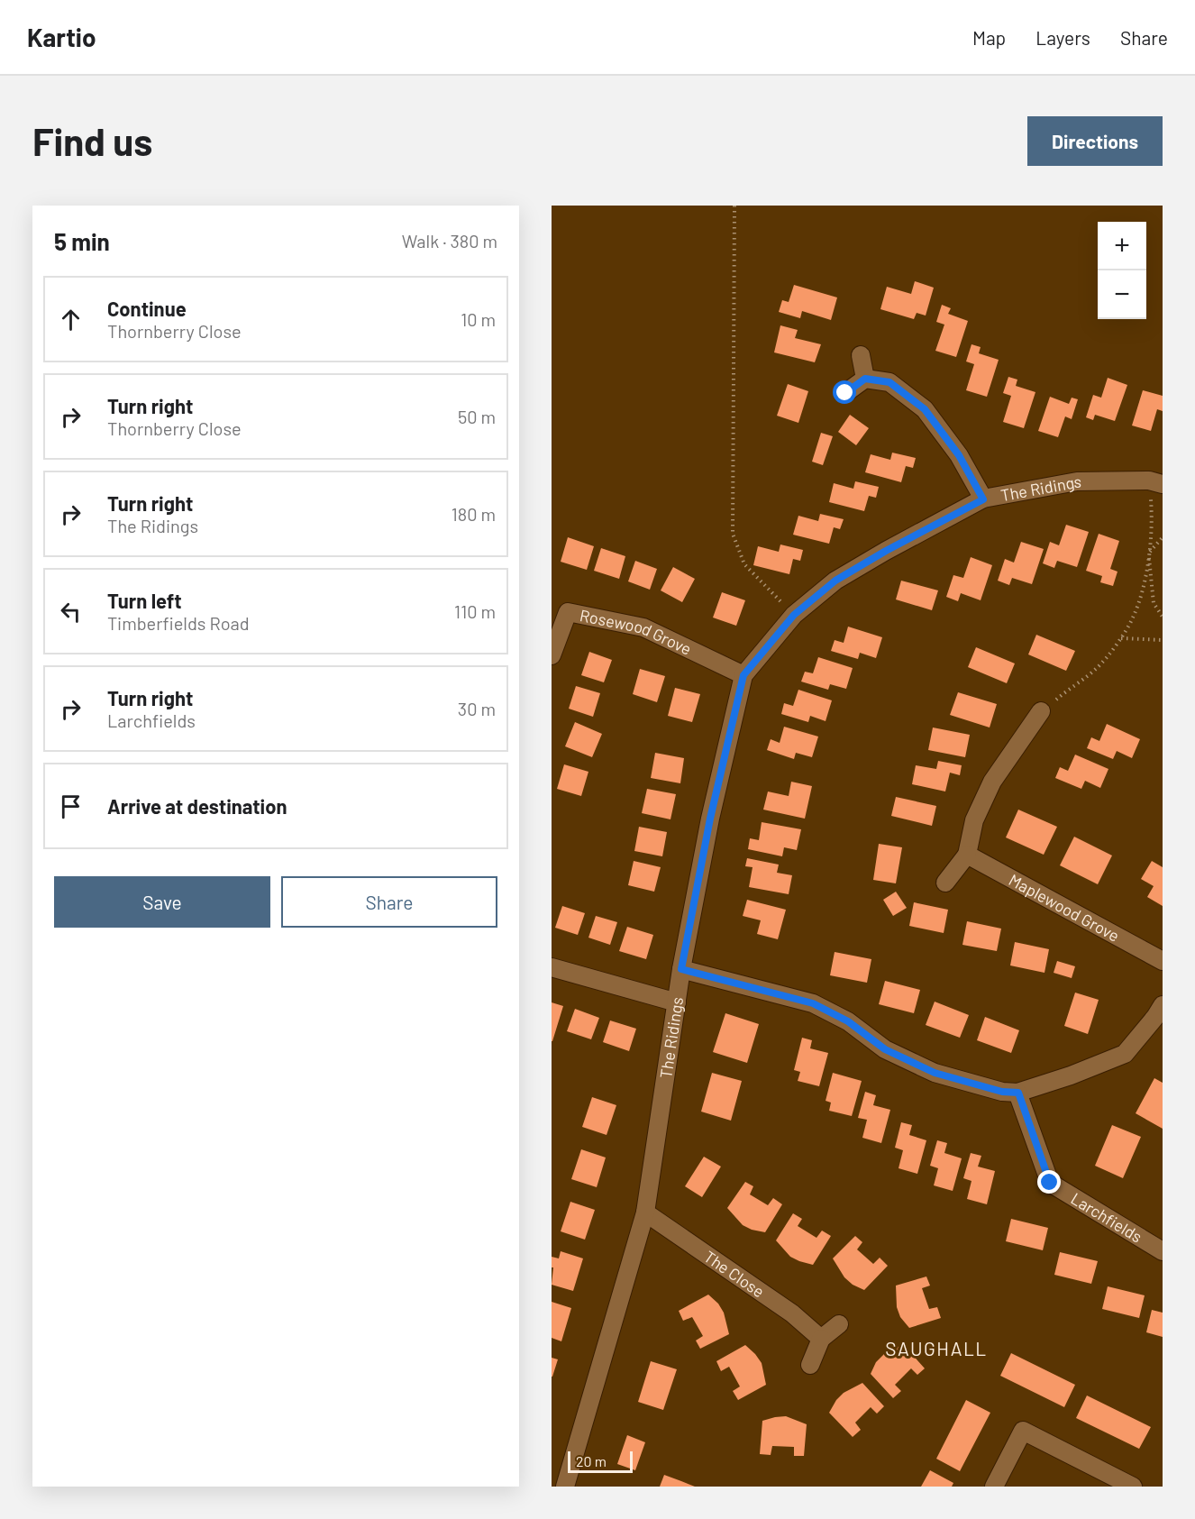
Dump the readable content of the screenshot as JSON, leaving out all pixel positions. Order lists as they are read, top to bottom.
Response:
{
  "streets": {
    "street": [
      "The Ridings",
      "Rosewood Grove",
      "Maplewood Grove",
      "Larchfields",
      "The Close"
    ]
  },
  "crossings": [
    ["The Ridings", "Rosewood Grove"],
    ["The Ridings", "The Close"]
  ],
  "districts": ["SAUGHALL"],
  "scale_bar": "20 m",
  "page": {
    "header": "Kartio",
    "nav": ["Map", "Layers", "Share"],
    "buttons": [
      "Directions",
      ["Save", "Share"]
    ],
    "title": "Find us",
    "heading": ["5 min", "Walk · 380 m"],
    "map_buttons": ["+", "−"],
    "list": [
      ["Continue", "Thornberry Close", "10 m"],
      ["Turn right", "Thornberry Close", "50 m"],
      ["Turn right", "The Ridings", "180 m"],
      ["Turn left", "Timberfields Road", "110 m"],
      ["Turn right", "Larchfields", "30 m"],
      "Arrive at destination"
    ],
    "scale": "20 m"
  }
}
